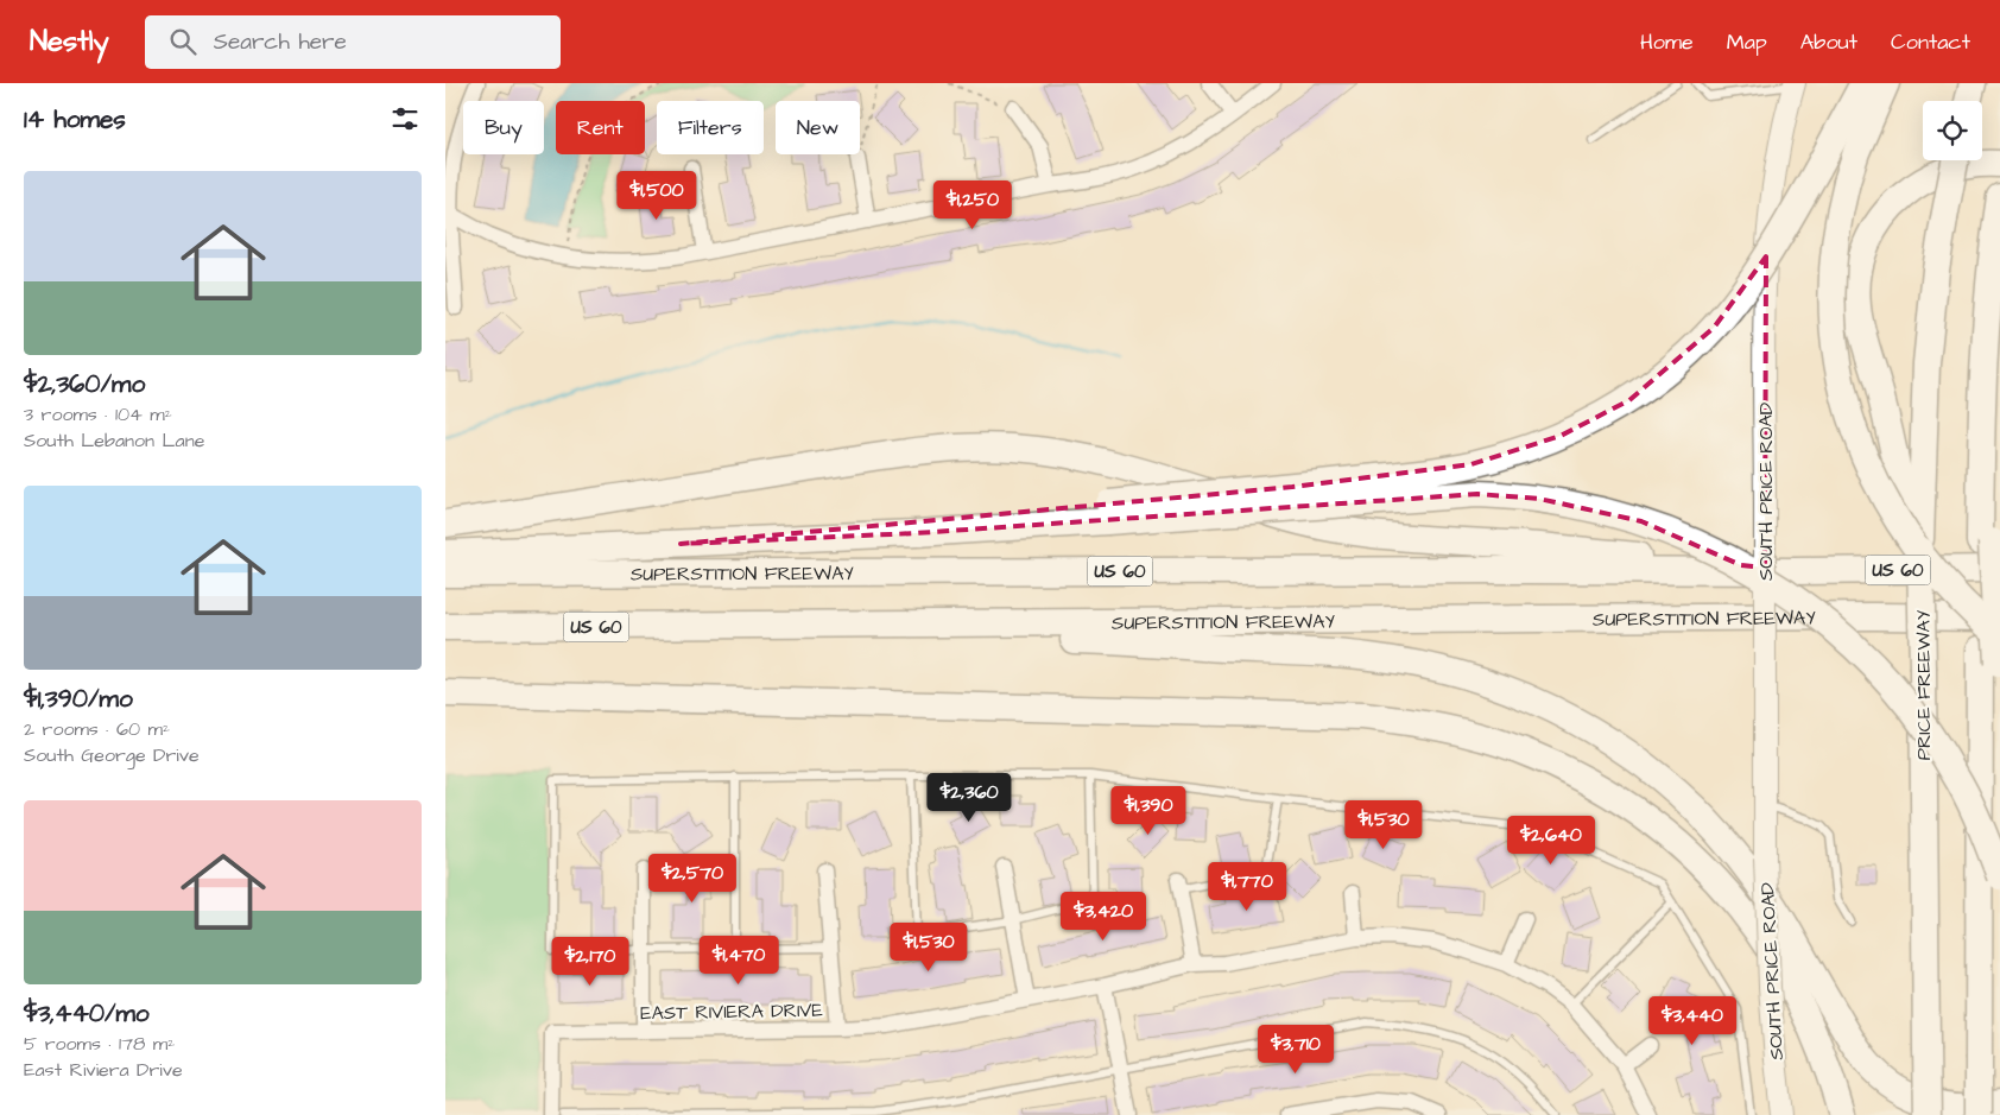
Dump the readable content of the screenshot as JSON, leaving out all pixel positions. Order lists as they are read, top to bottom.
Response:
{
  "streets": {
    "highway": ["US 60", "SUPERSTITION FREEWAY", "PRICE FREEWAY"],
    "main road": ["SOUTH PRICE ROAD"],
    "street": ["EAST RIVIERA DRIVE"]
  },
  "page": {
    "header": "Nestly",
    "search": "Search here",
    "nav": [
      "Home",
      "Map",
      "About",
      "Contact"
    ],
    "heading": "14 homes",
    "chip": [
      "Buy",
      "Rent",
      "Filters",
      "New"
    ],
    "list": [
      {
        "name": "$2,360/mo",
        "note": "3 rooms · 104 m² · South Lebanon Lane"
      },
      {
        "name": "$1,390/mo",
        "note": "2 rooms · 60 m² · South George Drive"
      },
      {
        "name": "$3,440/mo",
        "note": "5 rooms · 178 m² · East Riviera Drive"
      }
    ],
    "price": [
      "$1,500",
      "$1,250",
      "$2,360",
      "$1,390",
      "$1,530",
      "$2,640",
      "$2,570",
      "$1,770",
      "$3,420",
      "$1,530",
      "$1,470",
      "$2,170",
      "$3,440",
      "$3,710"
    ]
  }
}
